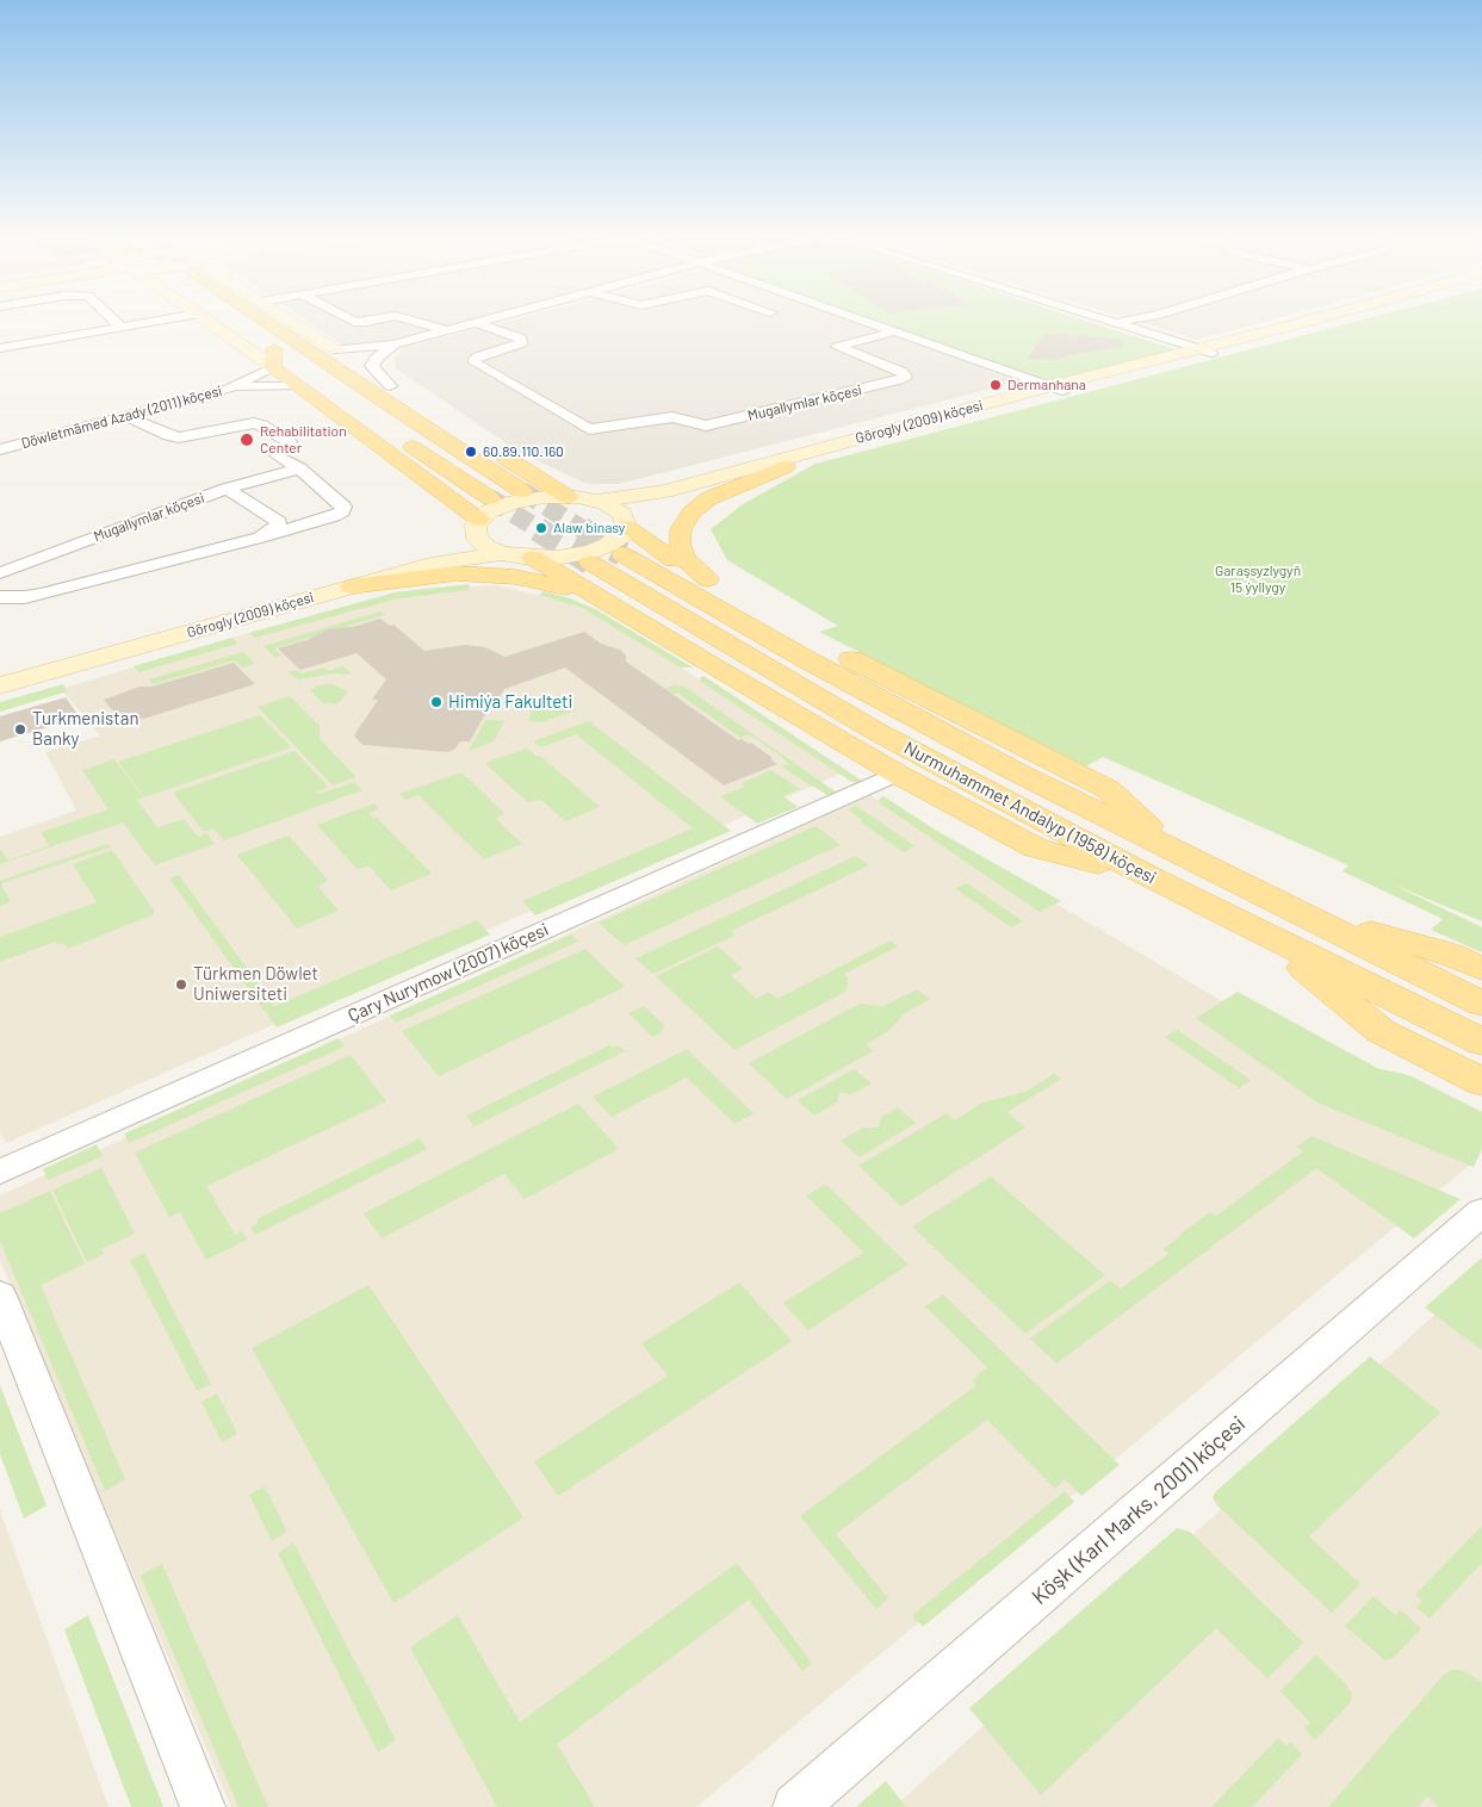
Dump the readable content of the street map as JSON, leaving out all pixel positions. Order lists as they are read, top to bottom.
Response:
{
  "streets": {
    "main road": ["Nurmuhammet Andalyp (1958) köçesi"],
    "street": [
      "Mugallymlar köçesi",
      "Döwletmämed Azady (2011) köçesi",
      "Görogly (2009) köçesi",
      "Çary Nurymow (2007) köçesi",
      "Köşk (Karl Marks, 2001) köçesi"
    ]
  },
  "parks": ["Garaşsyzlygyň 15 ýyllygy"],
  "places": [
    "Dermanhana",
    "Rehabilitation Center",
    "60.89.110.160",
    "Alaw binasy",
    "Himiýa Fakulteti",
    "Turkmenistan Banky",
    "Türkmen Döwlet Uniwersiteti"
  ]
}
